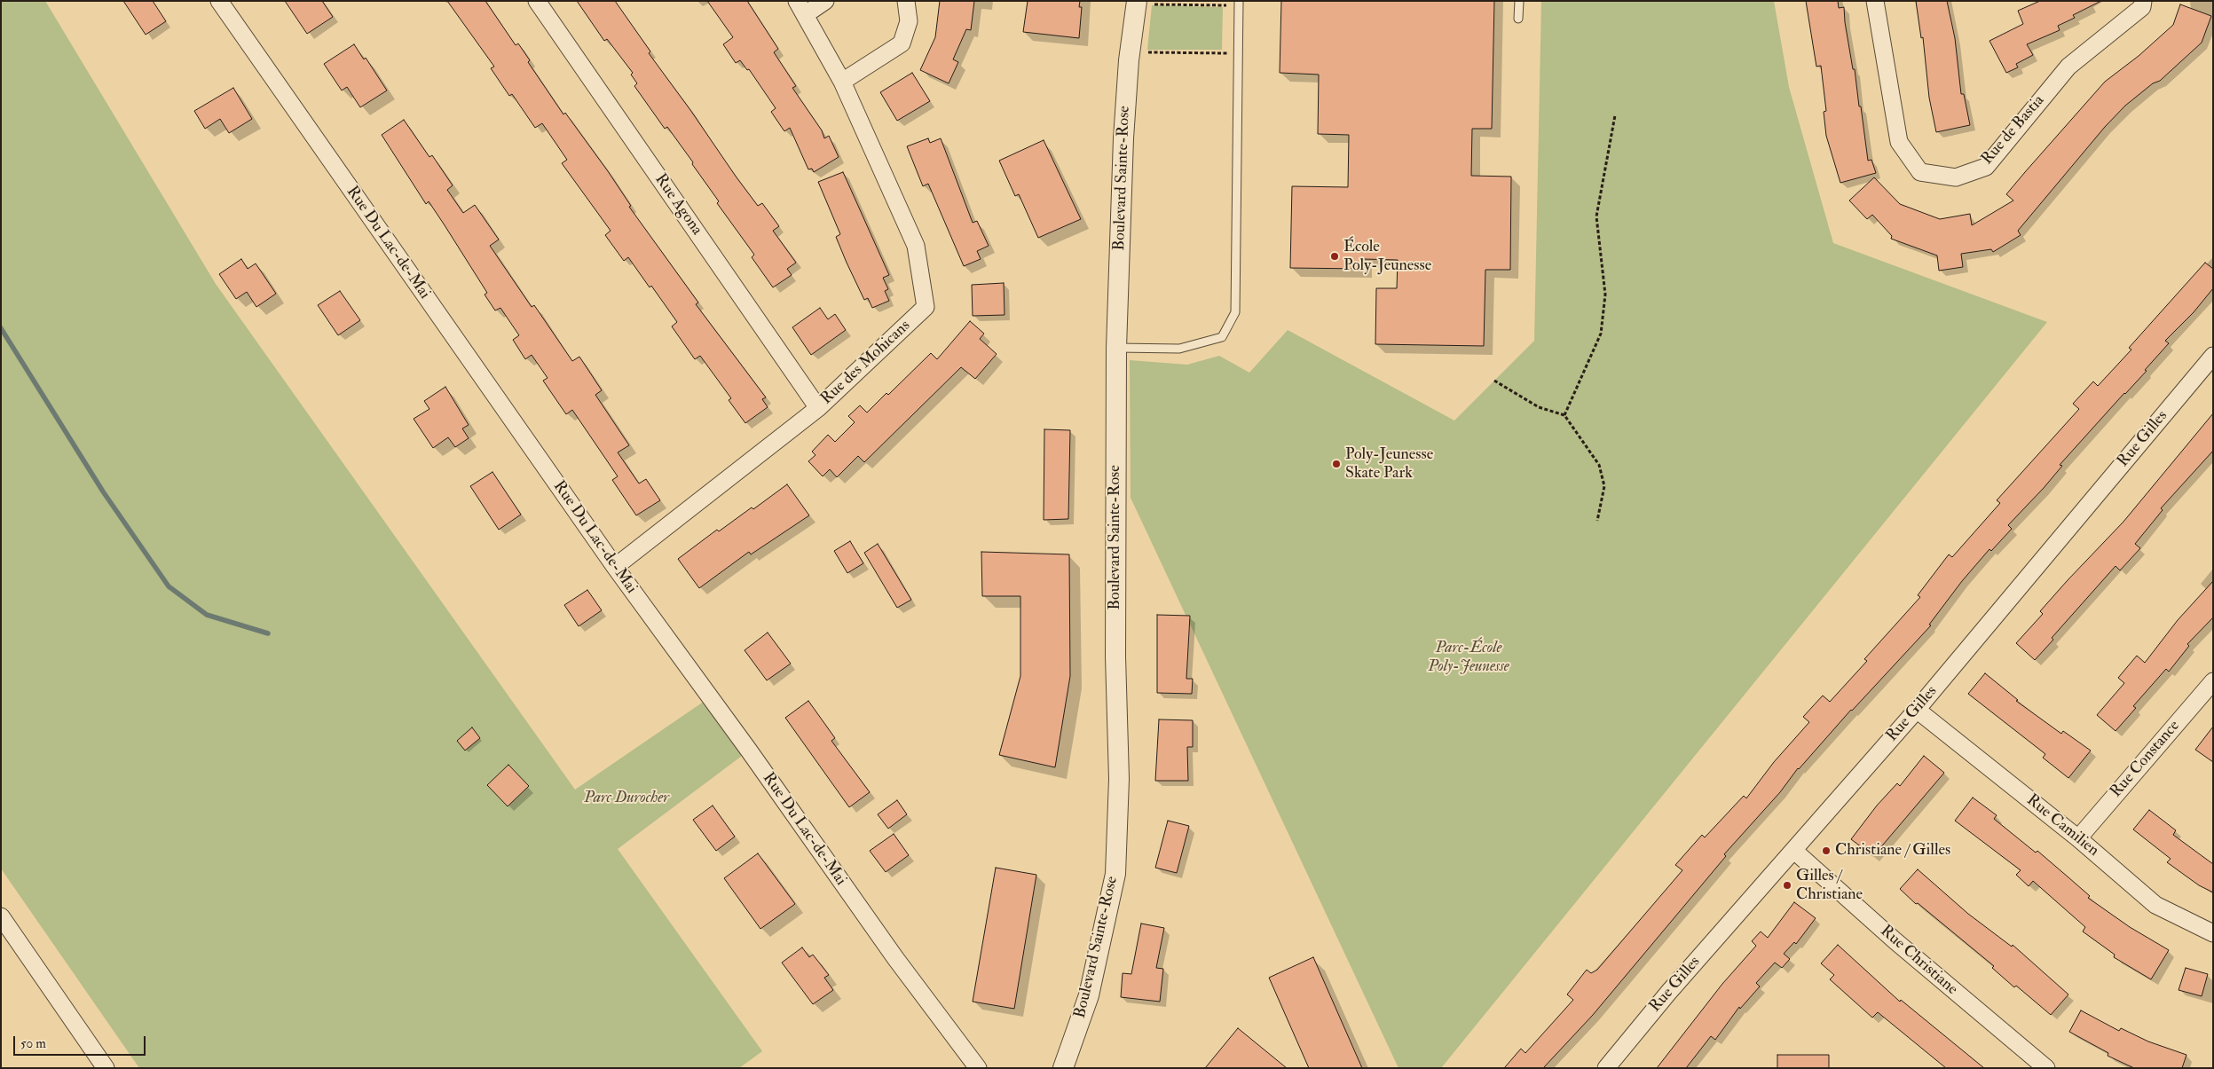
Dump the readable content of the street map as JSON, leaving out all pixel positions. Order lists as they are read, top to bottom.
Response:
{
  "streets": {
    "street": [
      "Rue de Bastia",
      "Boulevard Sainte-Rose",
      "Rue Agona",
      "Rue Du Lac-de-Mai",
      "Rue des Mohicans",
      "Rue Gilles",
      "Rue Constance",
      "Rue Camilien",
      "Rue Christiane"
    ]
  },
  "crossings": [
    ["Rue Agona", "Rue des Mohicans"],
    ["Rue Du Lac-de-Mai", "Rue des Mohicans"],
    ["Rue Gilles", "Rue Camilien"],
    ["Rue Gilles", "Rue Christiane"],
    ["Rue Constance", "Rue Camilien"]
  ],
  "parks": ["Parc-École Poly-Jeunesse", "Parc Durocher"],
  "places": [
    "École Poly-Jeunesse",
    "Poly-Jeunesse Skate Park",
    "Christiane / Gilles",
    "Gilles / Christiane"
  ],
  "scale_bar": "50 m"
}
